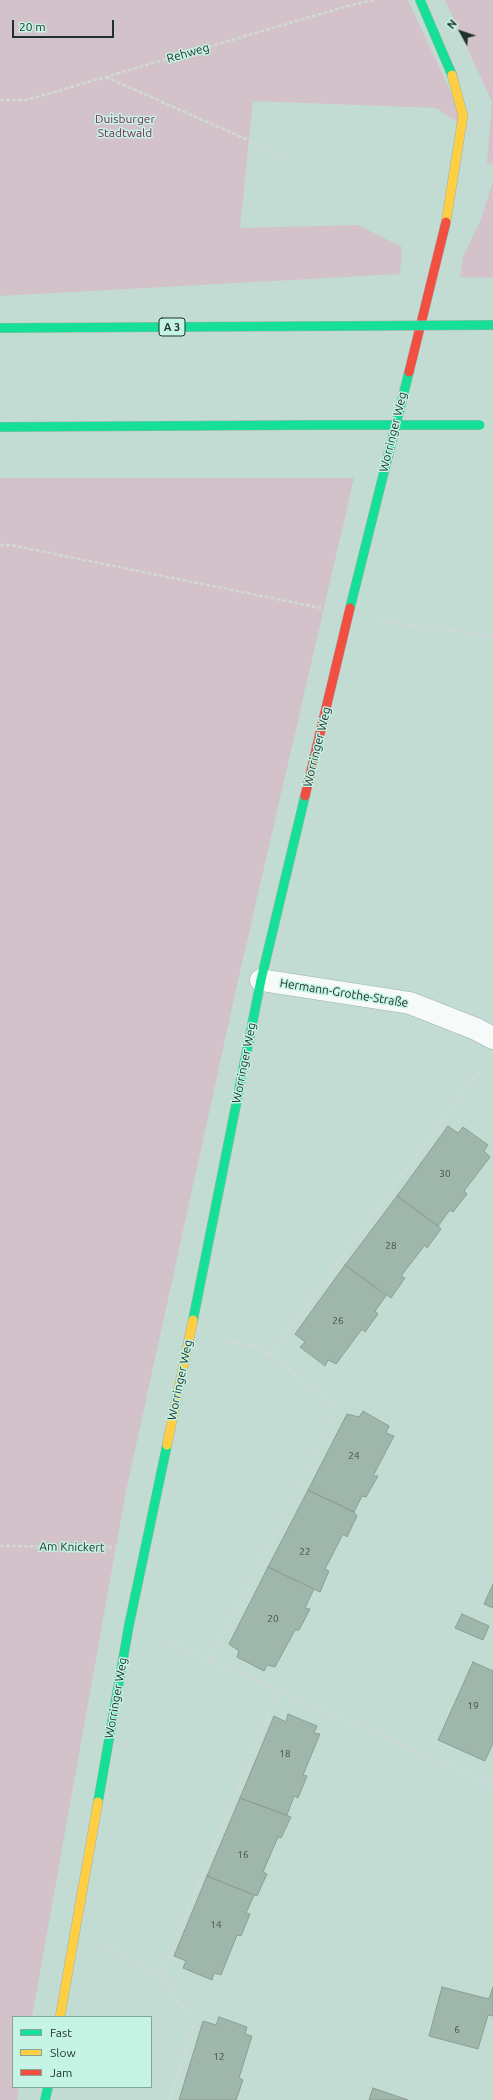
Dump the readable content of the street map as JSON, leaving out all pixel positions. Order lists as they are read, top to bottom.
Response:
{
  "streets": {
    "main road": ["A 3", "Worringer Weg"],
    "street": ["Hermann-Grothe-Straße"],
    "path": ["Rehweg", "Am Knickert"]
  },
  "crossings": [
    ["Worringer Weg", "Hermann-Grothe-Straße"],
    ["Worringer Weg", "Am Knickert"]
  ],
  "parks": ["Duisburger Stadtwald"],
  "house_numbers": [
    "30",
    "28",
    "26",
    "24",
    "22",
    "20",
    "19",
    "18",
    "16",
    "14",
    "6",
    "12"
  ],
  "legend": ["Fast", "Slow", "Jam"],
  "scale_bar": "20 m",
  "north": "top left"
}
